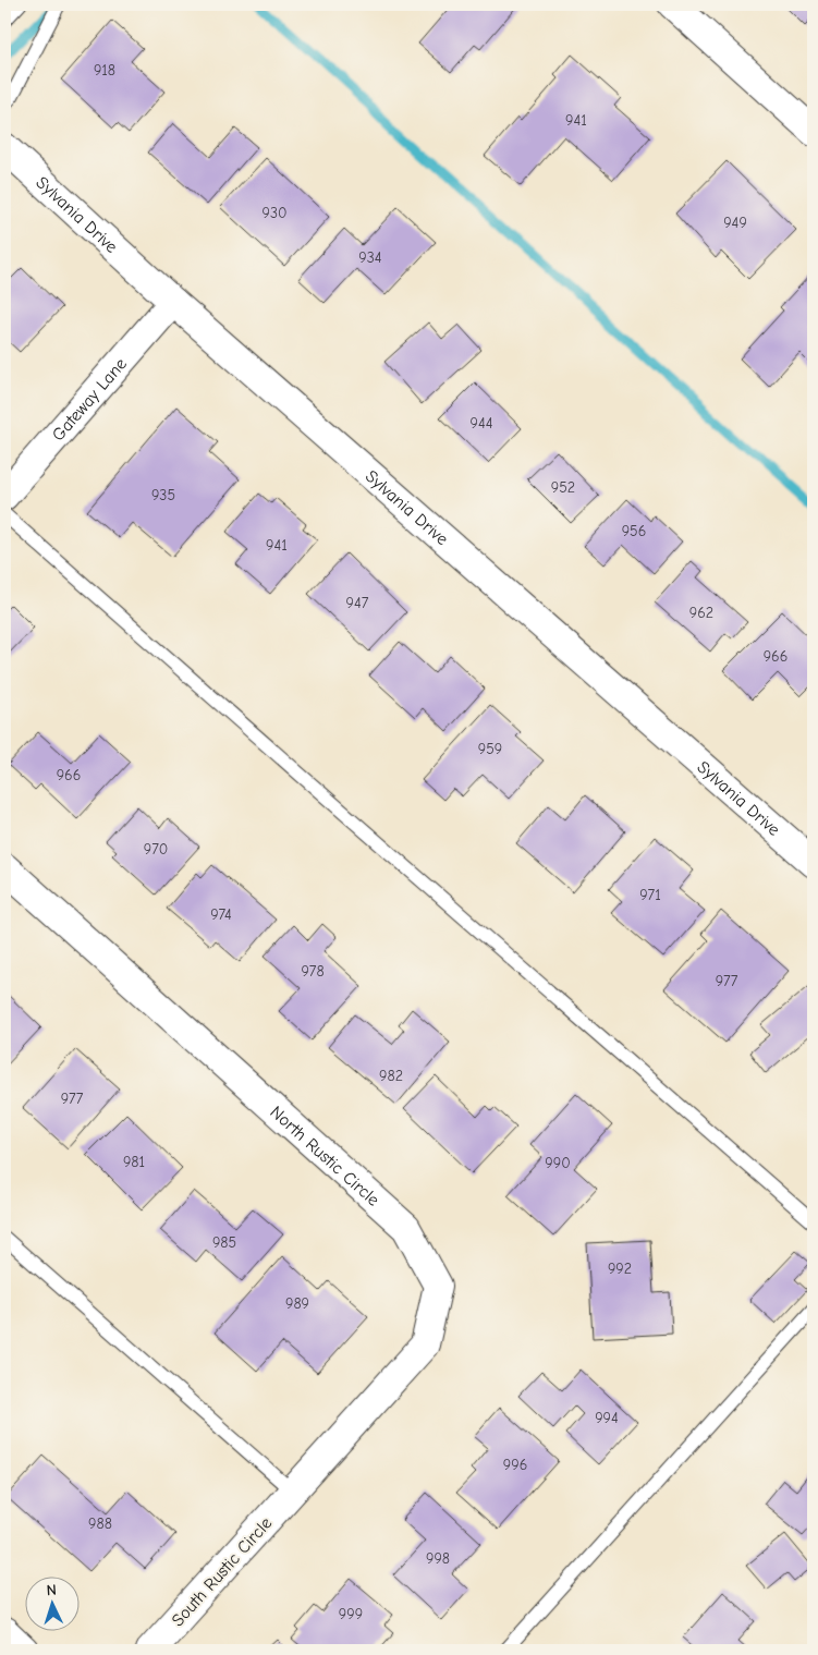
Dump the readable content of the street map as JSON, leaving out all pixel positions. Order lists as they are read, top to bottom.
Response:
{
  "streets": {
    "street": [
      "Sylvania Drive",
      "Gateway Lane",
      "North Rustic Circle",
      "South Rustic Circle"
    ]
  },
  "crossings": [
    ["Sylvania Drive", "Gateway Lane"],
    ["North Rustic Circle", "South Rustic Circle"]
  ],
  "house_numbers": [
    "918",
    "941",
    "930",
    "949",
    "934",
    "944",
    "952",
    "935",
    "956",
    "941",
    "947",
    "962",
    "966",
    "959",
    "966",
    "970",
    "971",
    "974",
    "978",
    "977",
    "982",
    "977",
    "981",
    "990",
    "985",
    "992",
    "989",
    "994",
    "996",
    "988",
    "998",
    "999"
  ],
  "north": "top"
}
